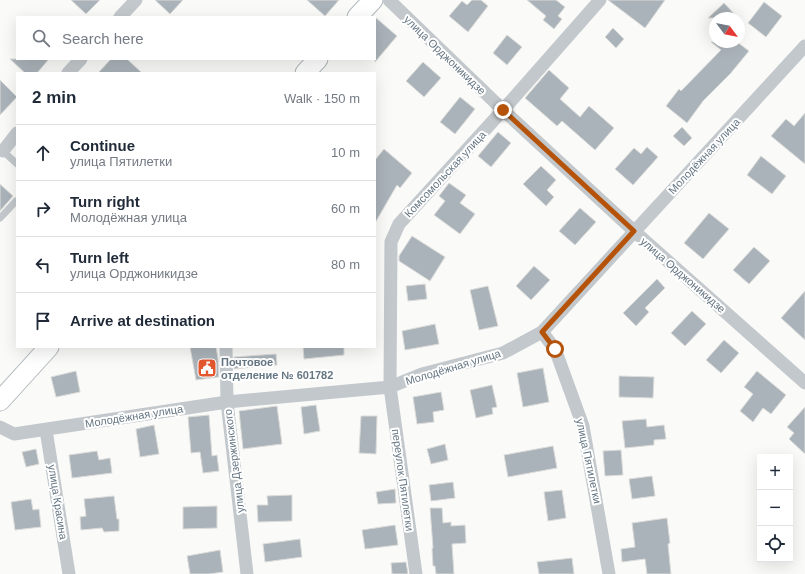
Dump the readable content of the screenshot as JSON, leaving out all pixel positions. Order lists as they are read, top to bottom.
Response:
{
  "streets": {
    "street": [
      "улица Орджоникидзе",
      "Молодёжная улица",
      "Комсомольская улица",
      "улица Дзержинского",
      "улица Пятилетки",
      "переулок Пятилетки",
      "улица Красина"
    ]
  },
  "crossings": [
    ["улица Орджоникидзе", "Молодёжная улица"],
    ["улица Орджоникидзе", "Комсомольская улица"],
    ["Молодёжная улица", "Комсомольская улица"],
    ["Молодёжная улица", "улица Дзержинского"],
    ["Молодёжная улица", "улица Пятилетки"],
    ["Молодёжная улица", "переулок Пятилетки"],
    ["Молодёжная улица", "улица Красина"],
    ["Комсомольская улица", "переулок Пятилетки"]
  ],
  "places": {
    "public building": ["Почтовое отделение № 601782"]
  },
  "north": "bottom right",
  "page": {
    "search": "Search here",
    "heading": ["2 min", "Walk · 150 m"],
    "list": [
      ["Continue", "улица Пятилетки", "10 m"],
      ["Turn right", "Молодёжная улица", "60 m"],
      ["Turn left", "улица Орджоникидзе", "80 m"],
      "Arrive at destination"
    ],
    "map_buttons": ["+", "−"]
  }
}
